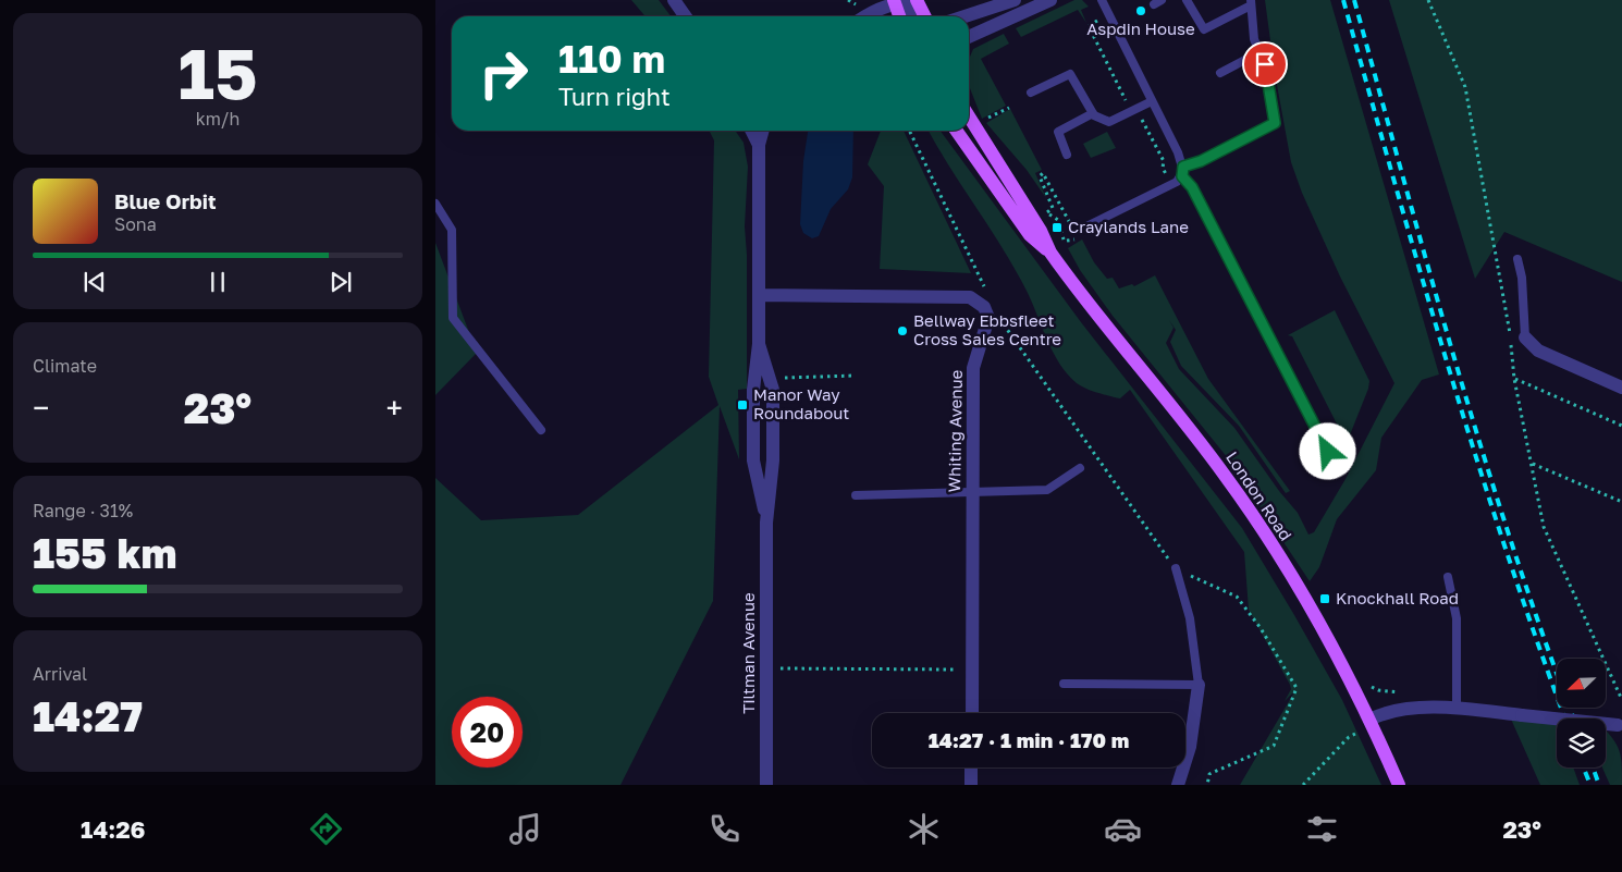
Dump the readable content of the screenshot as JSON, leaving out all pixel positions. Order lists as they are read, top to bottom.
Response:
{
  "streets": {
    "main road": ["London Road"],
    "street": ["Whiting Avenue", "Tiltman Avenue"]
  },
  "crossings": [
    ["Whiting Avenue", "Tiltman Avenue"]
  ],
  "places": {
    "other": ["Aspdin House", "Bellway Ebbsfleet Cross Sales Centre"],
    "transit": ["Craylands Lane", "Manor Way Roundabout", "Knockhall Road"]
  },
  "north": "bottom left",
  "page": {
    "tile": [
      ["15", "km/h"],
      "Climate",
      ["Range · 31%", "155 km"],
      ["Arrival", "14:27"]
    ],
    "turn": ["110 m", "Turn right"],
    "song": ["Blue Orbit", "Sona"],
    "heat": ["−", "23°", "+"],
    "limit": "20",
    "trip": "14:27 · 1 min · 170 m",
    "tabs": ["14:26", "23°"]
  }
}
